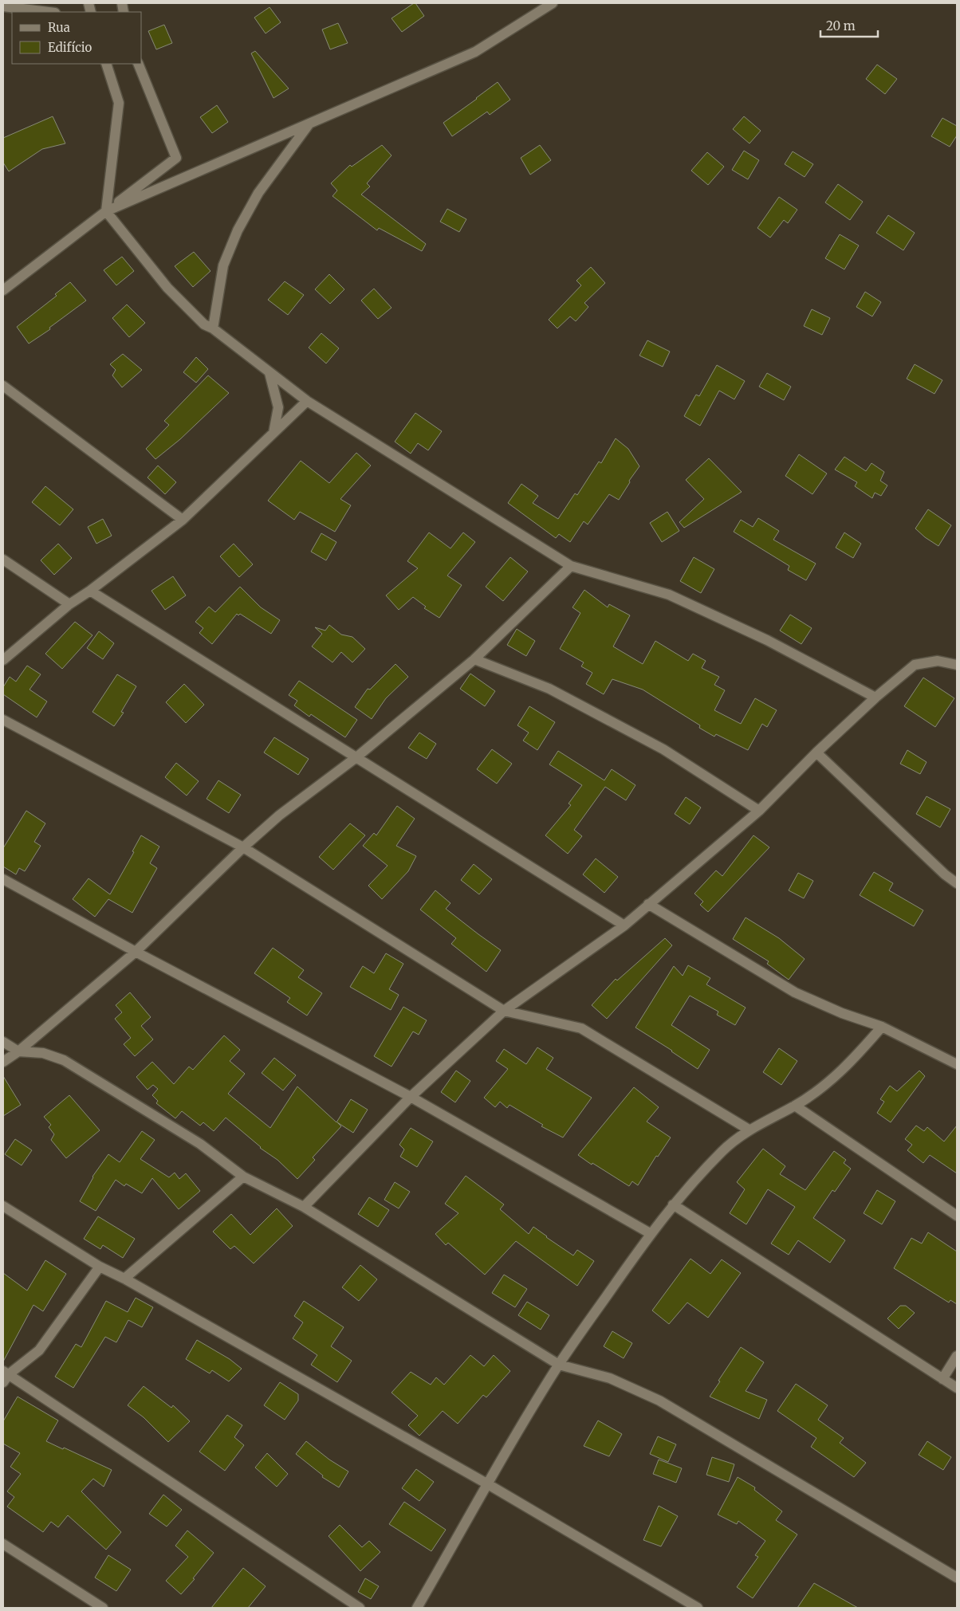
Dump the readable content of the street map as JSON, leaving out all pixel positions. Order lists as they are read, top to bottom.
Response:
{
  "legend": ["Rua", "Edifício"],
  "scale_bar": "20 m"
}
